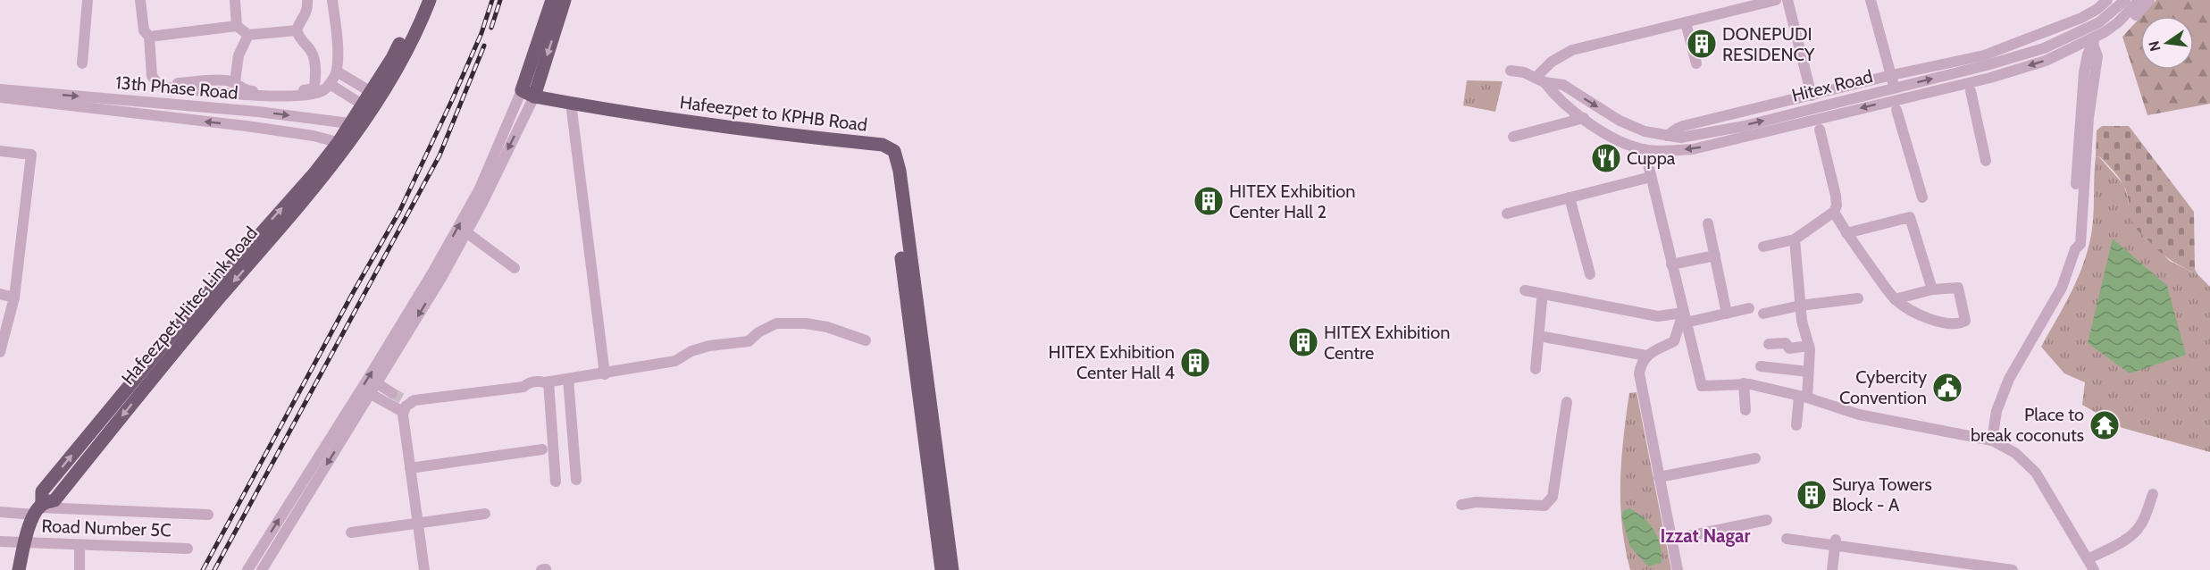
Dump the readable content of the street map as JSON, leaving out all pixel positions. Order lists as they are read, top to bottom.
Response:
{
  "streets": {
    "main road": ["Hafeezpet to KPHB Road", "Hafeezpet Hitec Link Road"],
    "street": ["Hitex Road", "13th Phase Road", "Road Number 5C"]
  },
  "crossings": [
    ["13th Phase Road", "Hafeezpet Hitec Link Road"],
    ["Hafeezpet Hitec Link Road", "Road Number 5C"]
  ],
  "districts": ["Izzat Nagar"],
  "places": {
    "building": [
      "DONEPUDI RESIDENCY",
      "HITEX Exhibition Center Hall 2",
      "HITEX Exhibition Centre",
      "HITEX Exhibition Center Hall 4",
      "Surya Towers Block - A"
    ],
    "restaurant": ["Cuppa"],
    "public building": ["Cybercity Convention"],
    "temple": ["Place to break coconuts"]
  },
  "north": "left"
}
